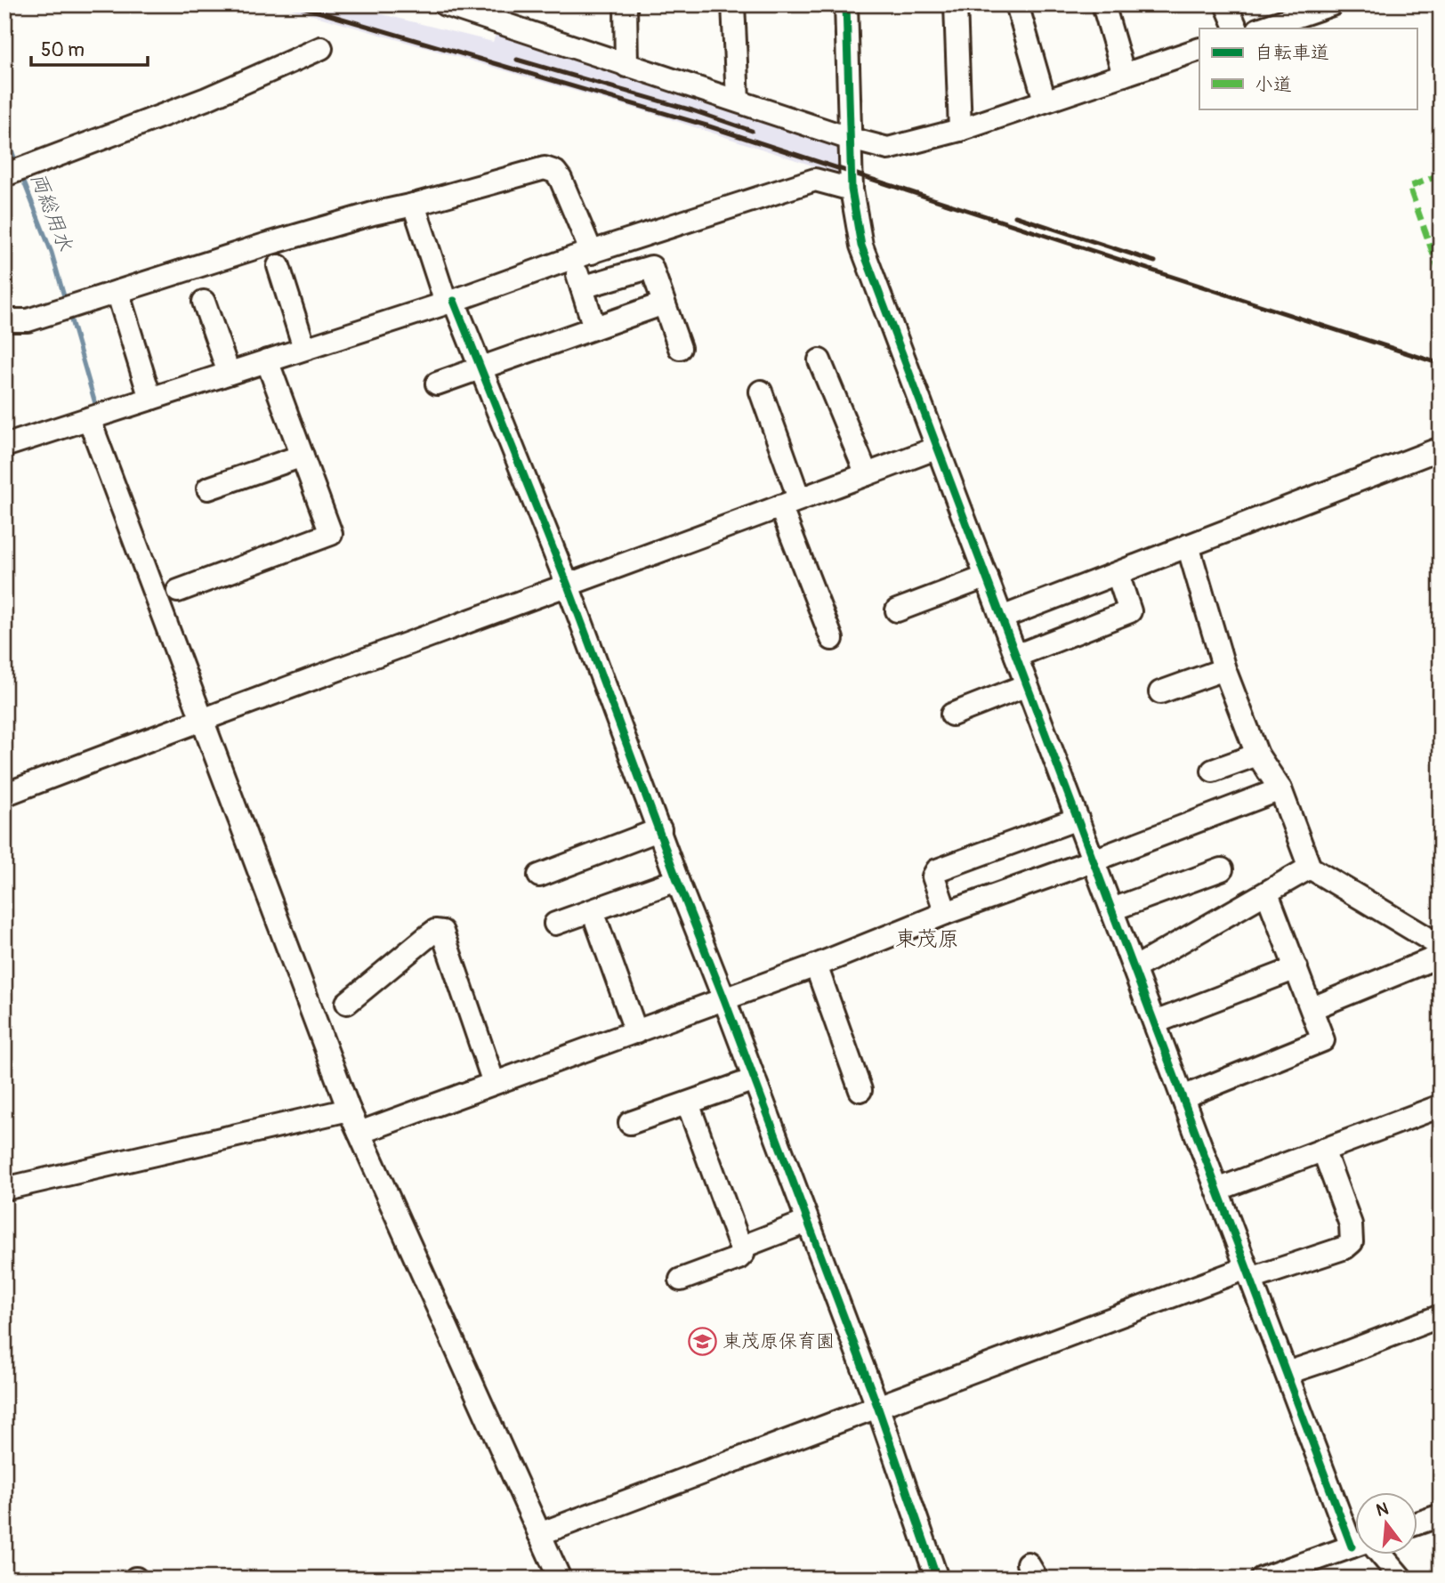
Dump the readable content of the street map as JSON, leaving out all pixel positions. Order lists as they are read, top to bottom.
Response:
{
  "districts": ["東茂原"],
  "water": ["両総用水"],
  "places": {
    "school or university": ["東茂原保育園"]
  },
  "legend": ["自転車道", "小道"],
  "scale_bar": "50 m",
  "north": "top"
}
